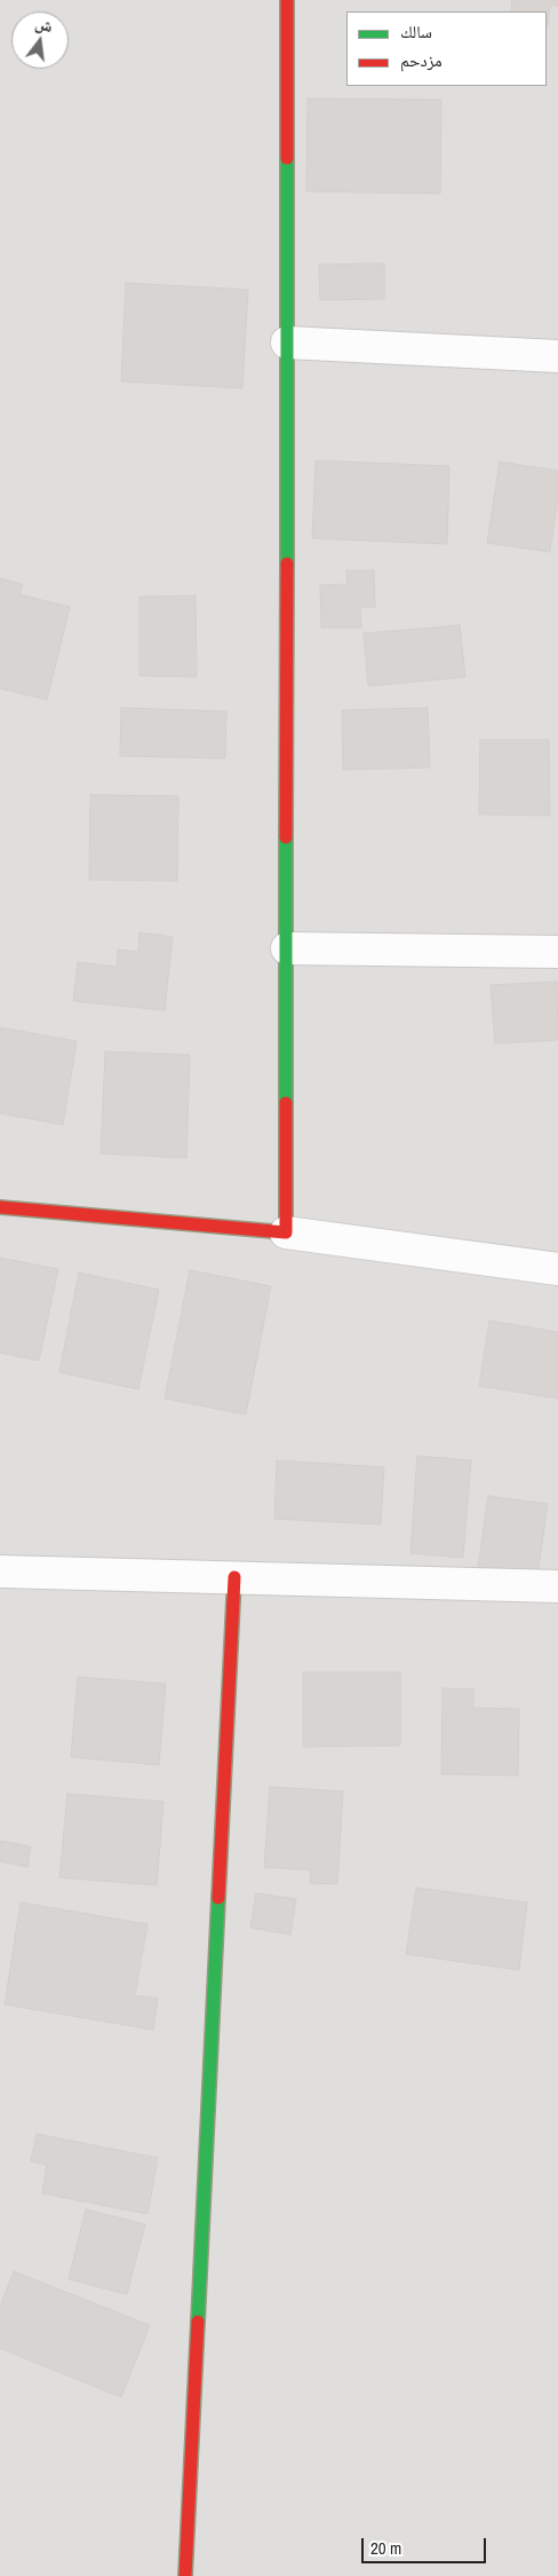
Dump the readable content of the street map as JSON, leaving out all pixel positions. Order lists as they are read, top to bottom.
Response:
{
  "legend": ["سالك", "مزدحم"],
  "scale_bar": "20 m",
  "north": "top"
}
